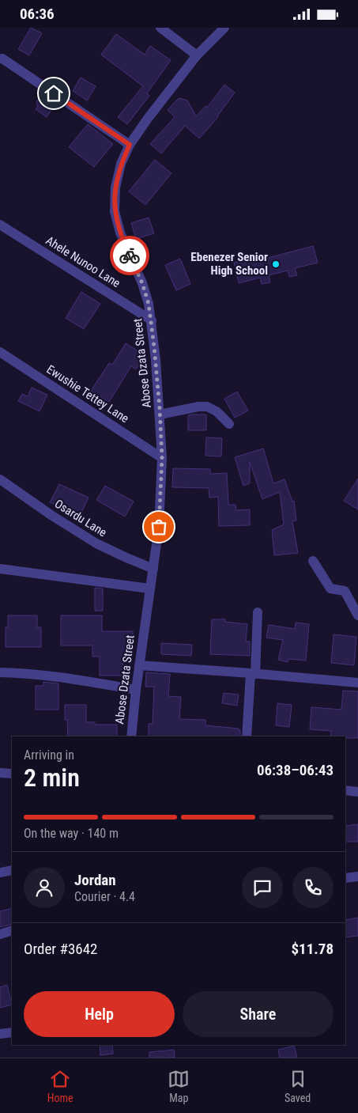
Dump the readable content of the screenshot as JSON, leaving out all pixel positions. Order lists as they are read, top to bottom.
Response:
{
  "streets": {
    "street": [
      "Ahele Nunoo Lane",
      "Abose Dzata Street",
      "Ewushie Tettey Lane",
      "Osardu Lane"
    ]
  },
  "crossings": [
    ["Ahele Nunoo Lane", "Abose Dzata Street"],
    ["Abose Dzata Street", "Ewushie Tettey Lane"],
    ["Abose Dzata Street", "Osardu Lane"]
  ],
  "places": ["Ebenezer Senior High School"],
  "page": {
    "status": "06:36",
    "heading": ["2 min", "Arriving in", "06:38–06:43"],
    "panel": [
      "Jordan",
      "Courier · 4.4",
      "Order #3642",
      "$11.78"
    ],
    "bar": "On the way · 140 m",
    "buttons": ["Help", "Share"],
    "tabs": ["Home", "Map", "Saved"]
  }
}
